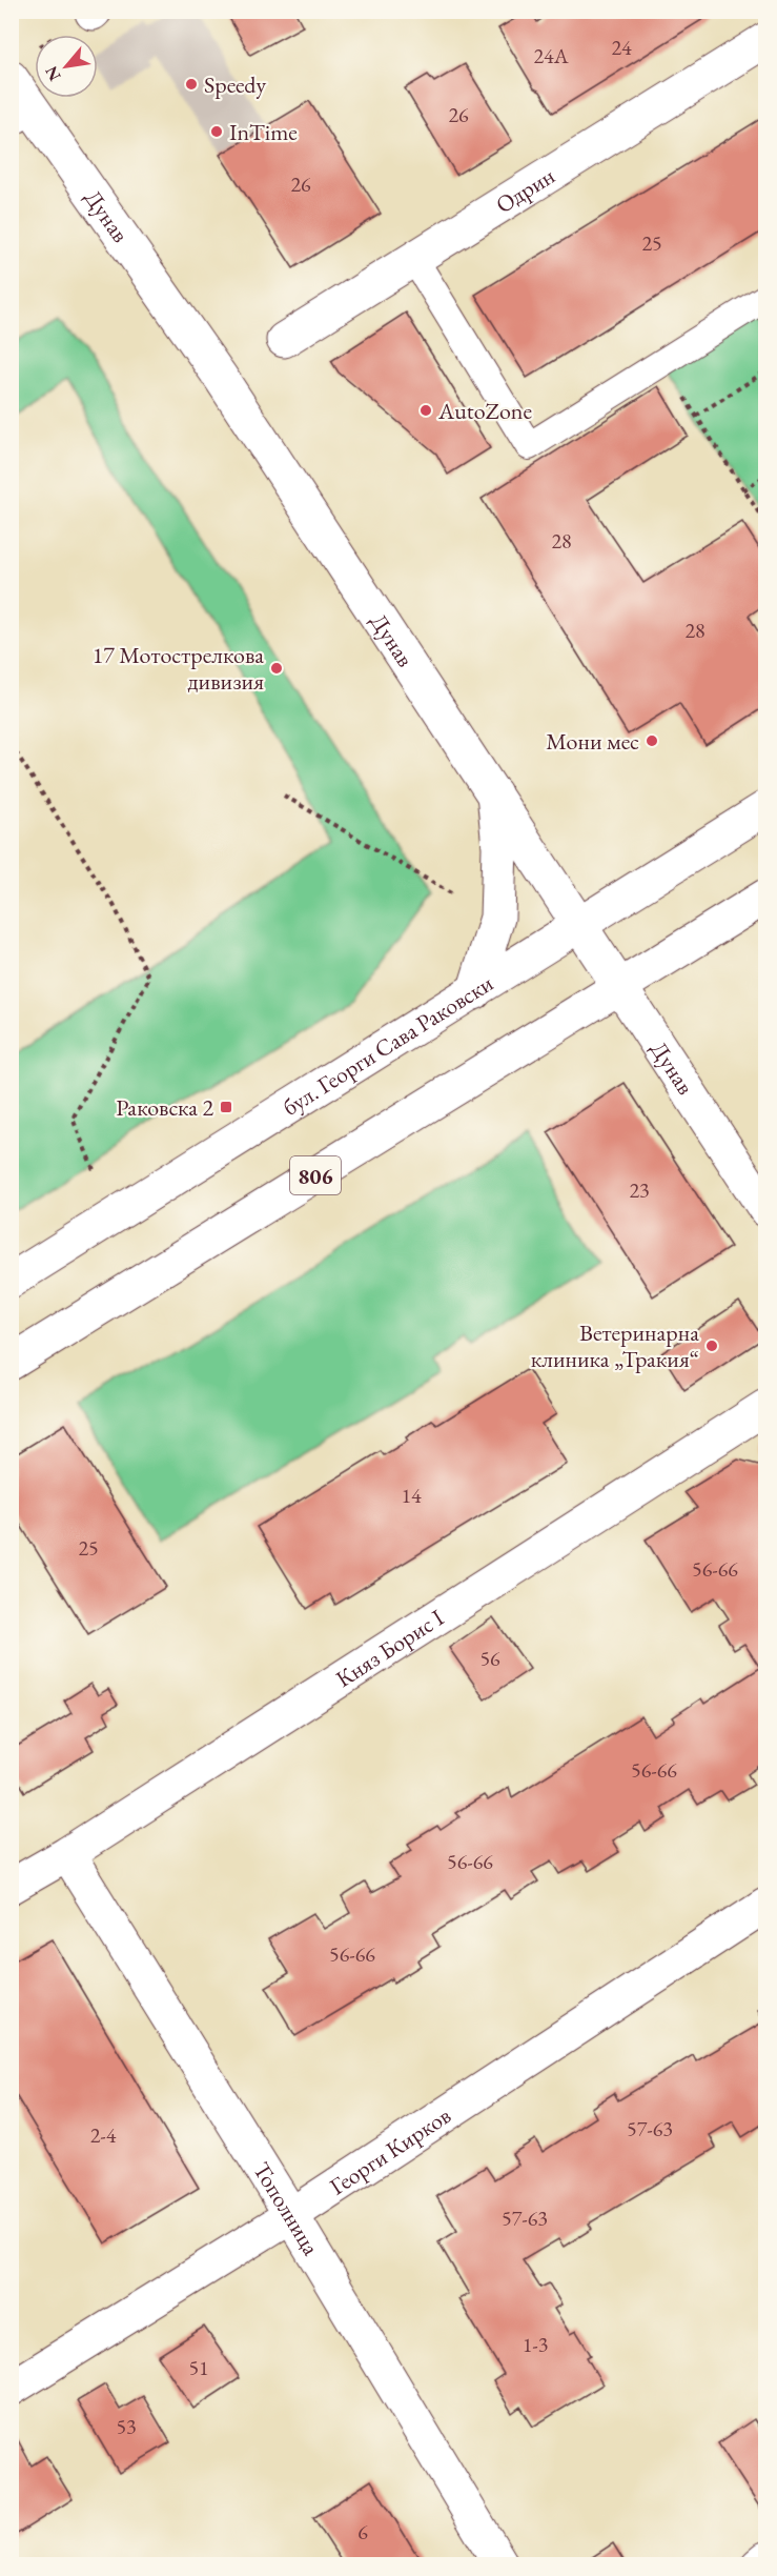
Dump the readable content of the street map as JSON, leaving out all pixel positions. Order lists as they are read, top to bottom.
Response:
{
  "streets": {
    "main road": [
      "Одрин",
      "Дунав",
      "бул. Георги Сава Раковски",
      "806",
      "Княз Борис I",
      "Георги Кирков",
      "Тополница"
    ]
  },
  "crossings": [
    ["Дунав", "бул. Георги Сава Раковски"],
    ["Дунав", "806"],
    ["Княз Борис I", "Тополница"],
    ["Георги Кирков", "Тополница"]
  ],
  "places": {
    "other": [
      "Speedy",
      "InTime",
      "AutoZone",
      "17 Мотострелкова дивизия",
      "Мони мес",
      "Ветеринарна клиника „Тракия“"
    ],
    "transit": ["Раковска 2"]
  },
  "house_numbers": [
    "24",
    "24А",
    "26",
    "26",
    "25",
    "28",
    "28",
    "23",
    "14",
    "25",
    "56-66",
    "56",
    "56-66",
    "56-66",
    "56-66",
    "57-63",
    "2-4",
    "57-63",
    "1-3",
    "51",
    "53",
    "6"
  ],
  "north": "bottom left"
}
